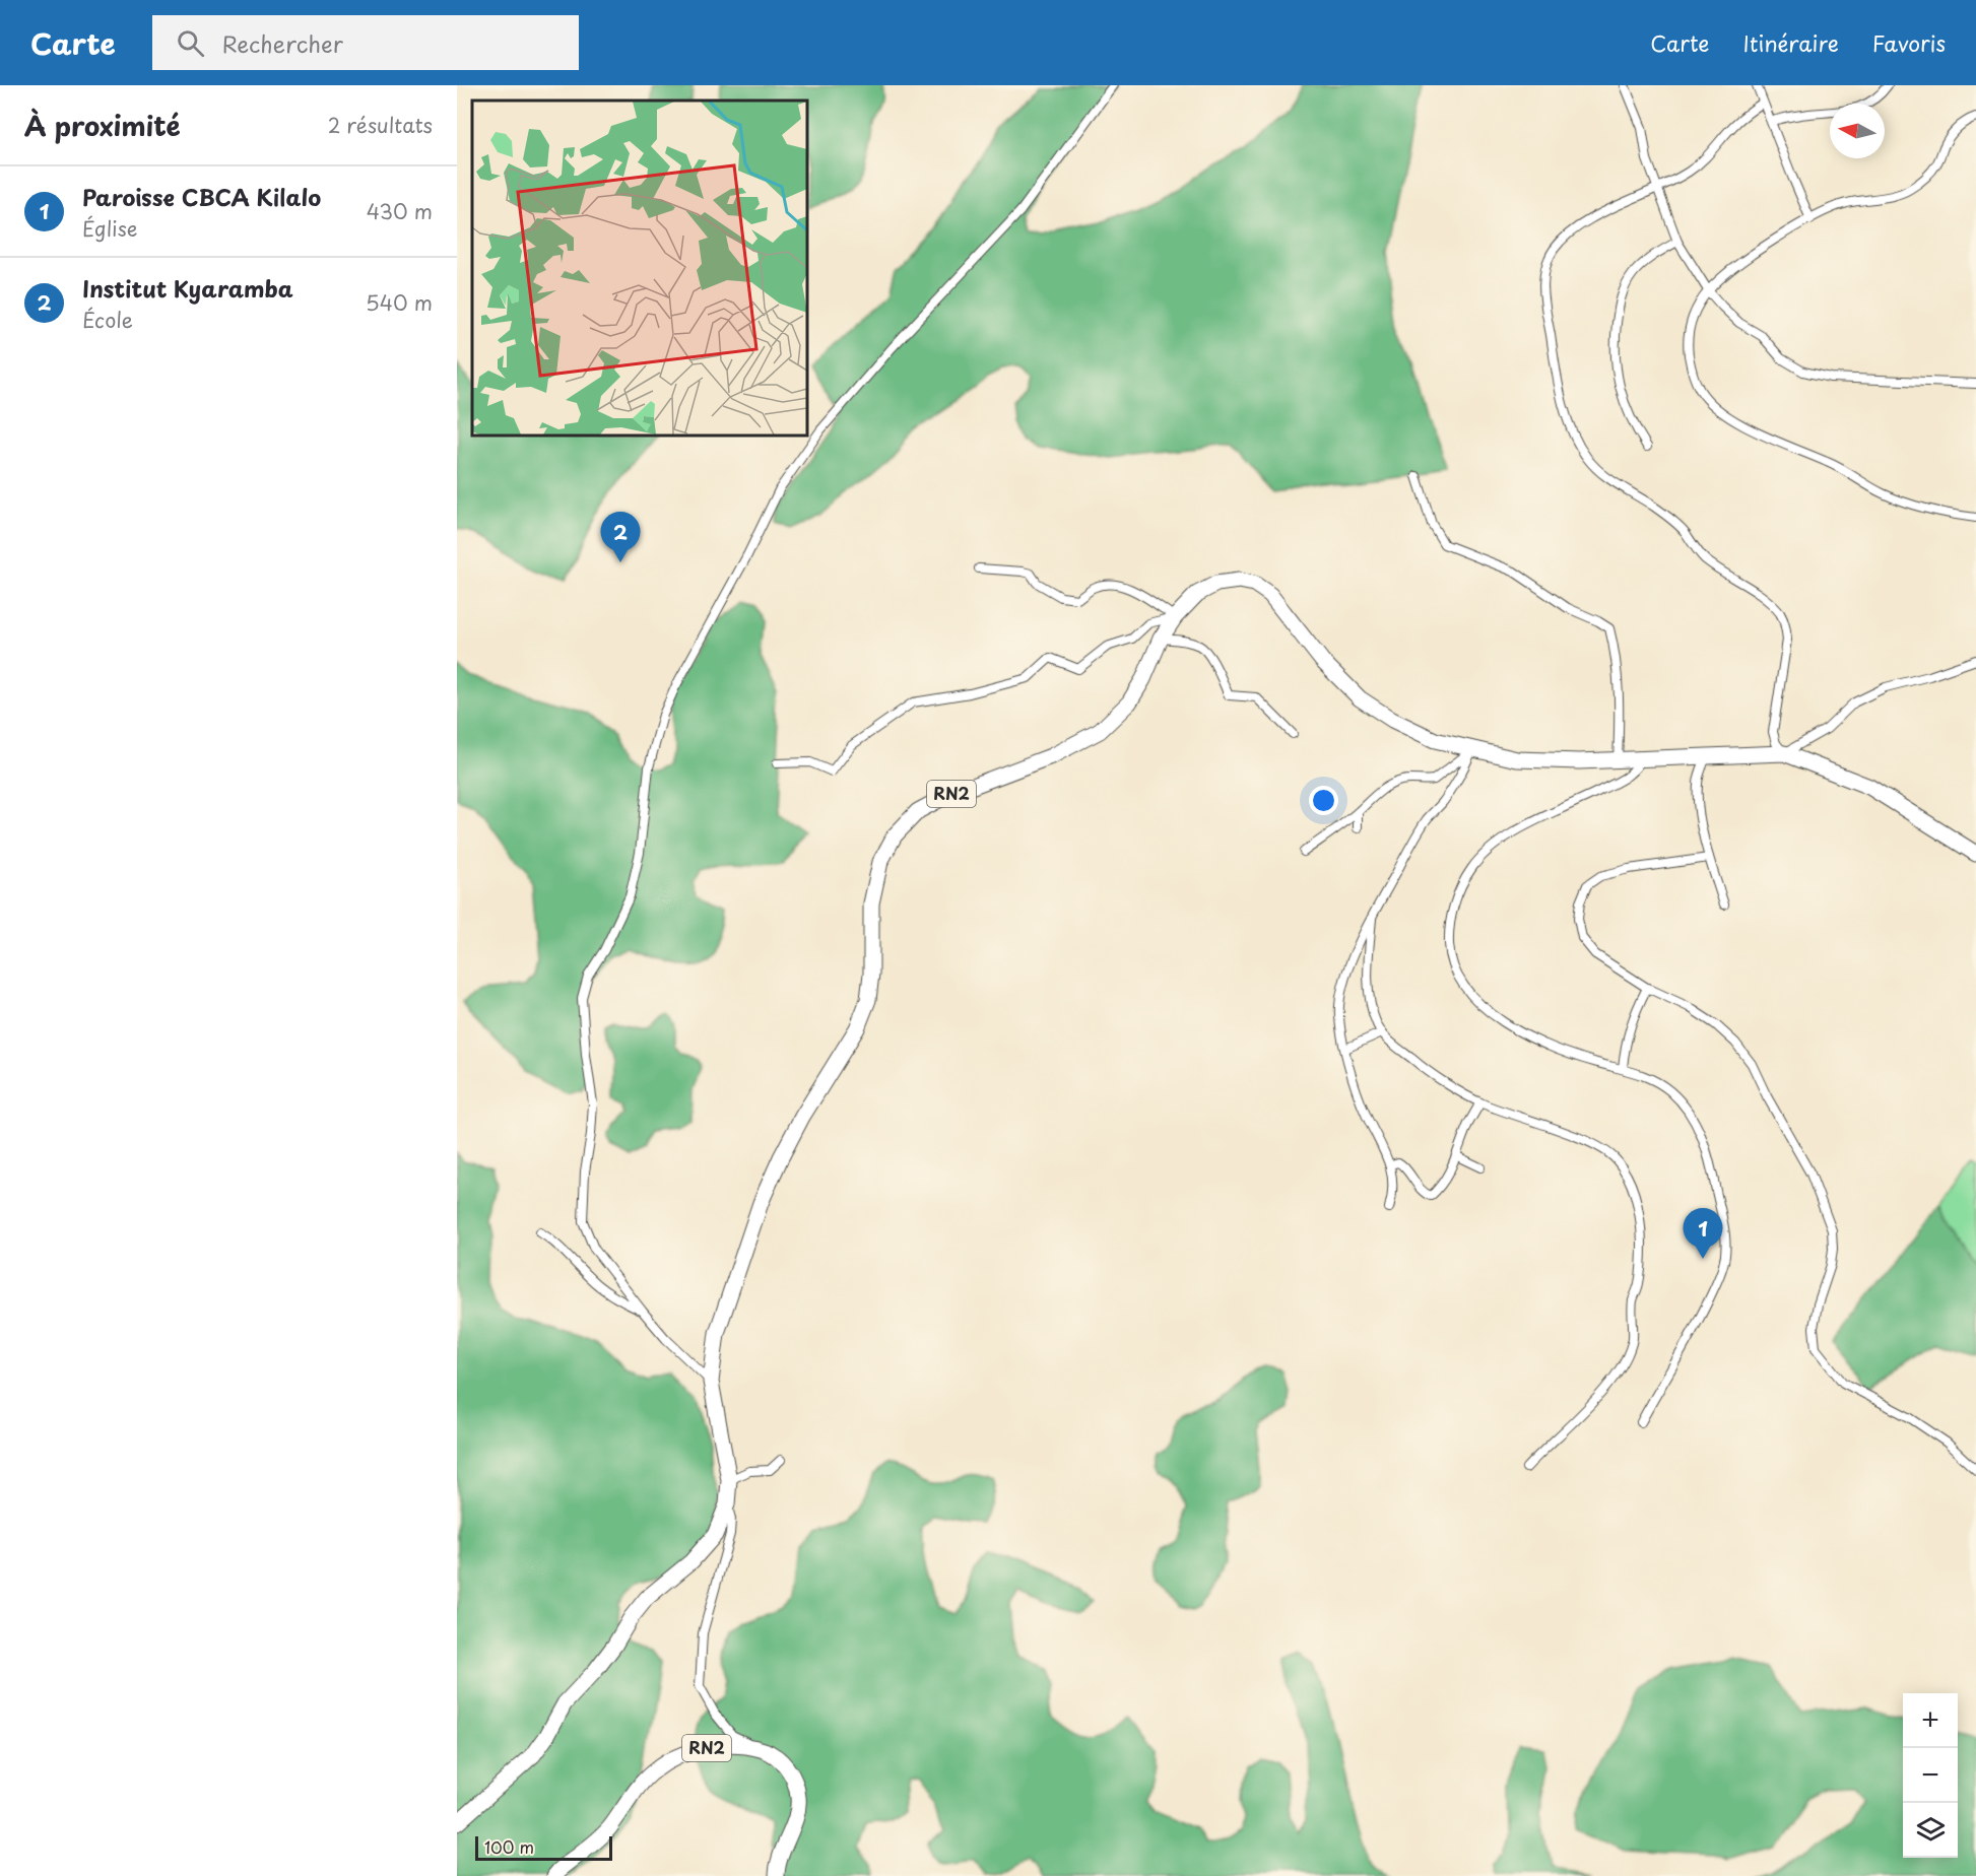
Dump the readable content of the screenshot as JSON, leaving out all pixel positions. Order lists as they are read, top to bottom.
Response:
{
  "streets": {
    "highway": ["RN2"]
  },
  "scale_bar": "100 m",
  "north": "left",
  "page": {
    "header": "Carte",
    "search": "Rechercher",
    "nav": ["Carte", "Itinéraire", "Favoris"],
    "heading": ["À proximité", "2 résultats"],
    "list": [
      {
        "mark": "1",
        "name": "Paroisse CBCA Kilalo",
        "note": "Église",
        "value": "430 m"
      },
      {
        "mark": "2",
        "name": "Institut Kyaramba",
        "note": "École",
        "value": "540 m"
      }
    ],
    "pins": ["2", "1"],
    "map_buttons": ["+", "−"],
    "scale": "100 m"
  }
}
